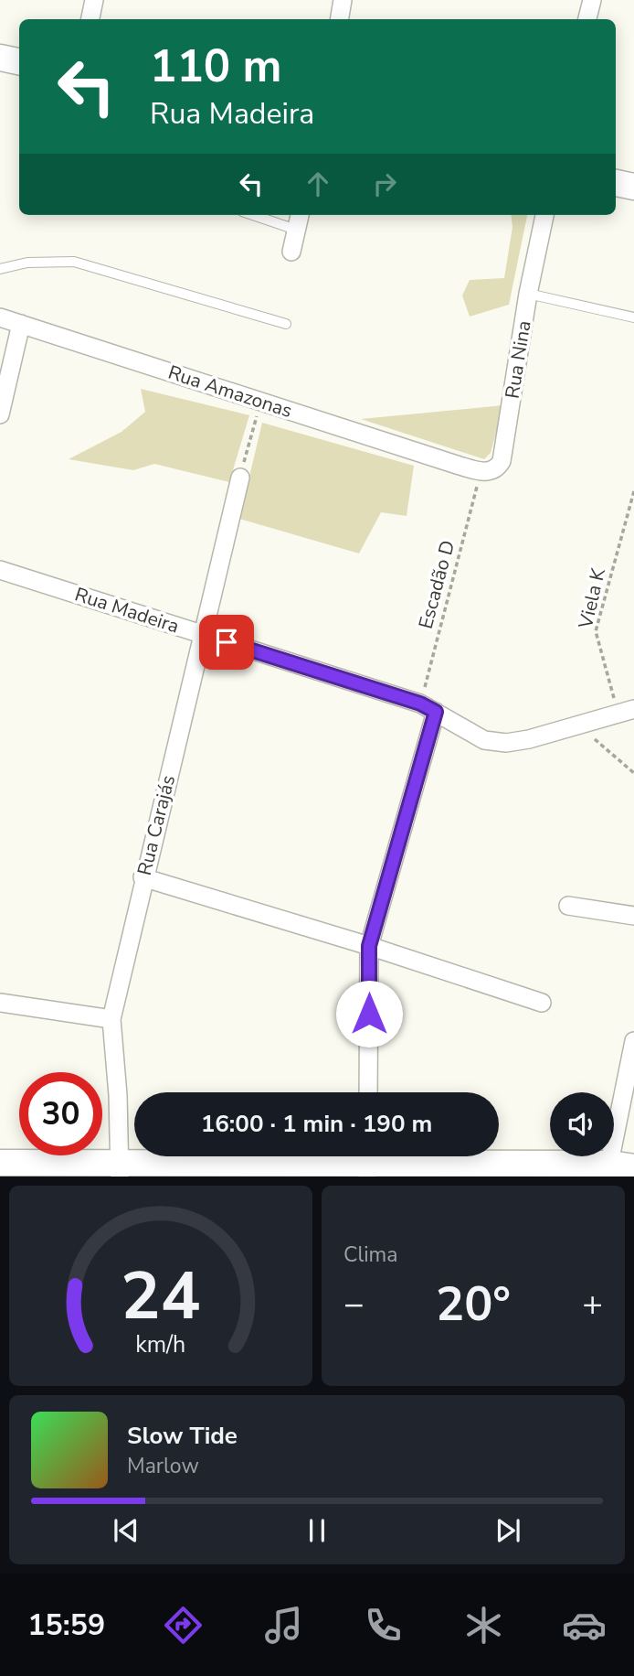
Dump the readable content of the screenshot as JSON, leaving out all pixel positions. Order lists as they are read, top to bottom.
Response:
{
  "streets": {
    "street": [
      "Rua Nina",
      "Rua Amazonas",
      "Rua Madeira",
      "Rua Carajás"
    ],
    "path": ["Escadão D", "Viela K"]
  },
  "crossings": [
    ["Rua Nina", "Rua Amazonas"],
    ["Rua Nina", "Escadão D"],
    ["Rua Amazonas", "Escadão D"],
    ["Escadão D", "Rua Madeira"],
    ["Viela K", "Rua Madeira"],
    ["Rua Madeira", "Rua Carajás"]
  ],
  "page": {
    "turn": ["110 m", "Rua Madeira"],
    "limit": "30",
    "trip": "16:00 · 1 min · 190 m",
    "tile": "Clima",
    "heat": ["−", "20°", "+"],
    "song": ["Slow Tide", "Marlow"],
    "tabs": "15:59",
    "gauge": ["24", "km/h"]
  }
}
